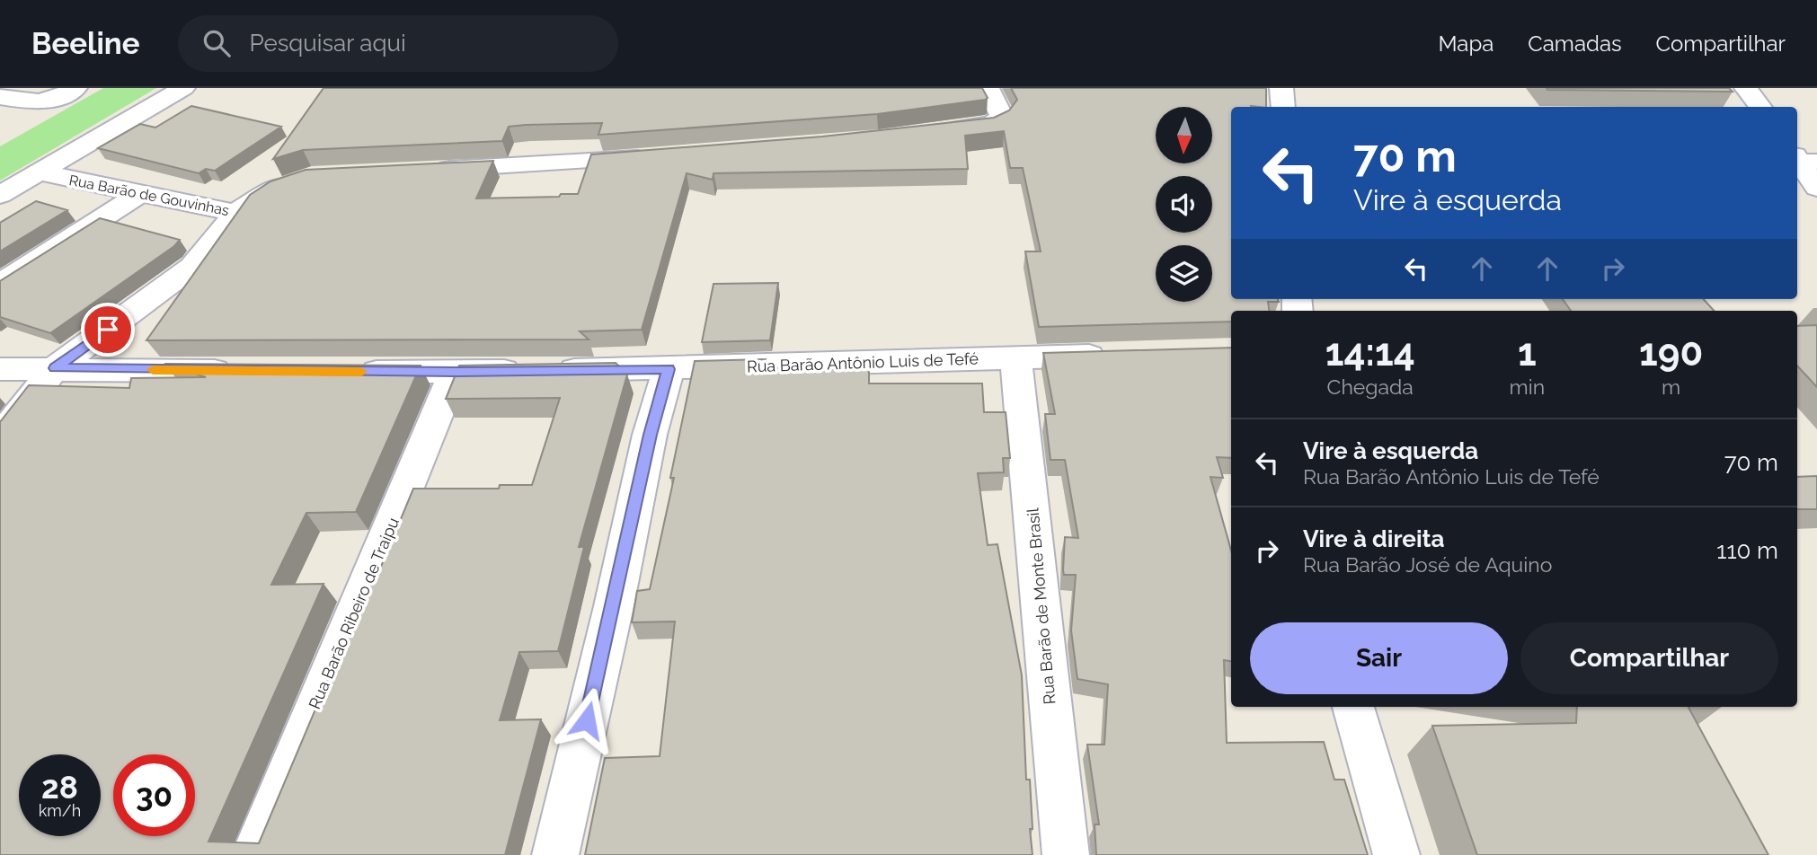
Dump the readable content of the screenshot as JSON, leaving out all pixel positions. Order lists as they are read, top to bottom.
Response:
{
  "streets": {
    "street": [
      "Rua Barão de Gouvinhas",
      "Rua Barão Antônio Luis de Tefé",
      "Rua Barão de Monte Brasil",
      "Rua Barão Ribeiro de Traipu"
    ]
  },
  "crossings": [
    ["Rua Barão Antônio Luis de Tefé", "Rua Barão de Monte Brasil"],
    ["Rua Barão Antônio Luis de Tefé", "Rua Barão Ribeiro de Traipu"]
  ],
  "north": "bottom",
  "page": {
    "header": "Beeline",
    "search": "Pesquisar aqui",
    "nav": ["Mapa", "Camadas", "Compartilhar"],
    "turn": ["70 m", "Vire à esquerda"],
    "eta": [
      "14:14",
      "Chegada",
      "1",
      "min",
      "190",
      "m"
    ],
    "list": [
      {
        "name": "Vire à esquerda",
        "note": "Rua Barão Antônio Luis de Tefé",
        "value": "70 m"
      },
      {
        "name": "Vire à direita",
        "note": "Rua Barão José de Aquino",
        "value": "110 m"
      }
    ],
    "buttons": ["Sair", "Compartilhar"],
    "speed": "28 km/h",
    "limit": "30"
  }
}
